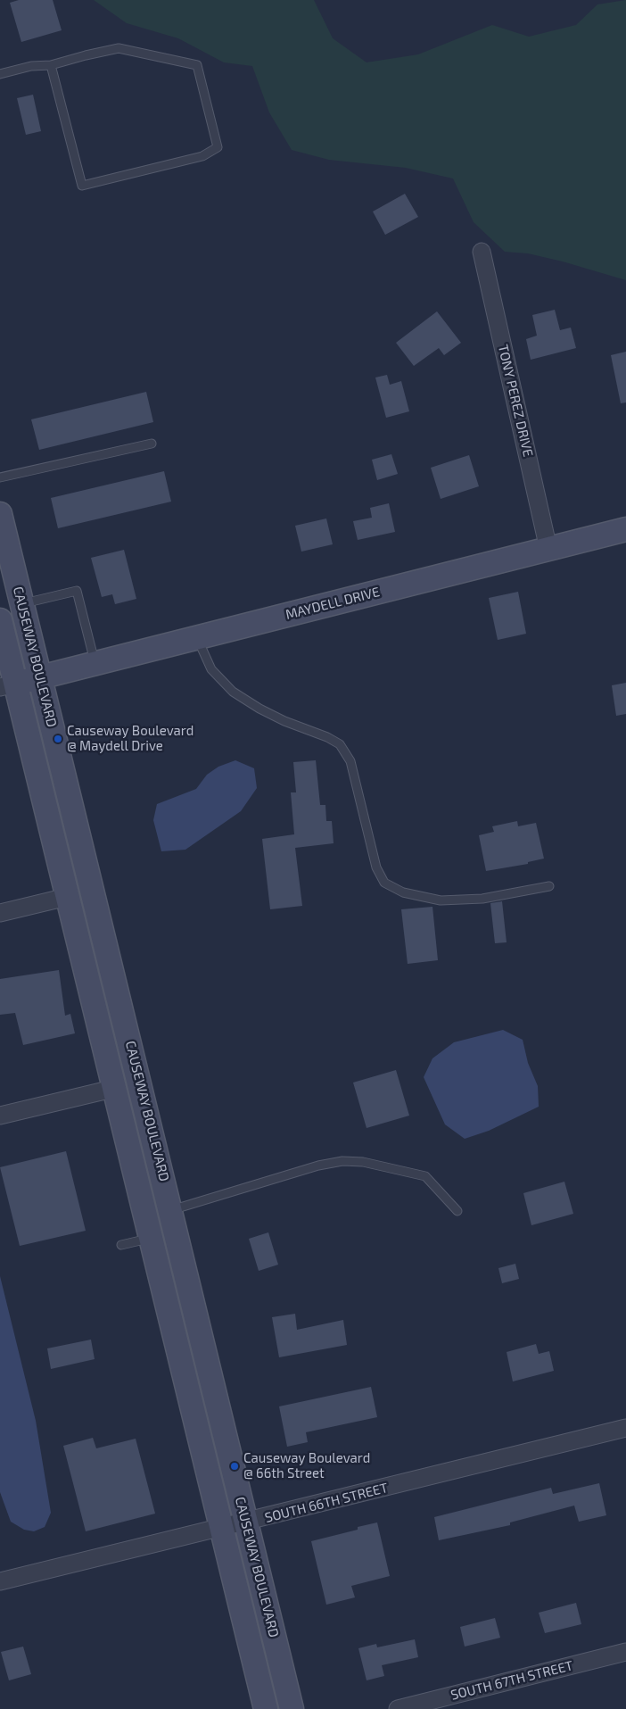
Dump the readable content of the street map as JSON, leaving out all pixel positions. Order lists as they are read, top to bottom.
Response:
{
  "streets": {
    "main road": ["MAYDELL DRIVE", "CAUSEWAY BOULEVARD"],
    "street": ["TONY PEREZ DRIVE", "SOUTH 66TH STREET", "SOUTH 67TH STREET"]
  },
  "crossings": [
    ["TONY PEREZ DRIVE", "MAYDELL DRIVE"],
    ["MAYDELL DRIVE", "CAUSEWAY BOULEVARD"],
    ["CAUSEWAY BOULEVARD", "SOUTH 66TH STREET"]
  ],
  "places": ["Causeway Boulevard @ Maydell Drive", "Causeway Boulevard @ 66th Street"]
}
